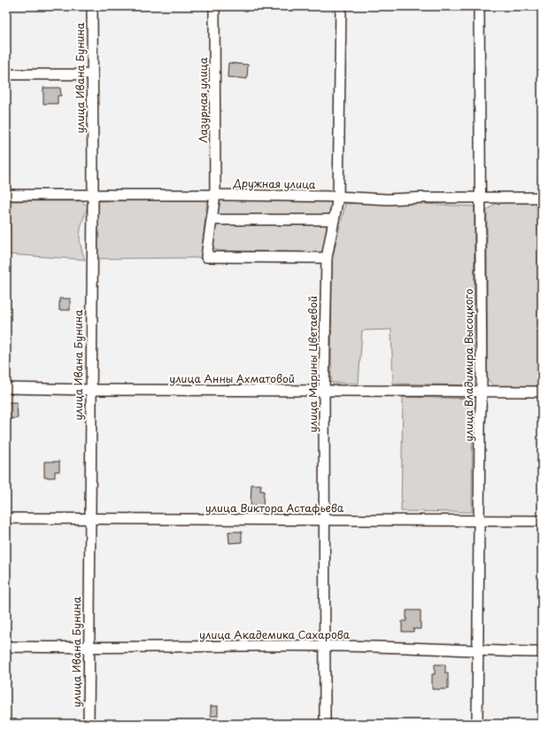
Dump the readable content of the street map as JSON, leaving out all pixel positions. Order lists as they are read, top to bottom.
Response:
{
  "streets": {
    "street": [
      "улица Ивана Бунина",
      "Лазурная улица",
      "Дружная улица",
      "улица Марины Цветаевой",
      "улица Владимира Высоцкого",
      "улица Анны Ахматовой",
      "улица Виктора Астафьева",
      "улица Академика Сахарова"
    ]
  },
  "crossings": [
    ["улица Ивана Бунина", "Дружная улица"],
    ["улица Ивана Бунина", "улица Анны Ахматовой"],
    ["улица Ивана Бунина", "улица Виктора Астафьева"],
    ["улица Ивана Бунина", "улица Академика Сахарова"],
    ["Лазурная улица", "Дружная улица"],
    ["Лазурная улица", "улица Марины Цветаевой"],
    ["Дружная улица", "улица Марины Цветаевой"],
    ["Дружная улица", "улица Владимира Высоцкого"],
    ["улица Марины Цветаевой", "улица Анны Ахматовой"],
    ["улица Марины Цветаевой", "улица Виктора Астафьева"],
    ["улица Марины Цветаевой", "улица Академика Сахарова"],
    ["улица Владимира Высоцкого", "улица Анны Ахматовой"],
    ["улица Владимира Высоцкого", "улица Виктора Астафьева"],
    ["улица Владимира Высоцкого", "улица Академика Сахарова"]
  ]
}
